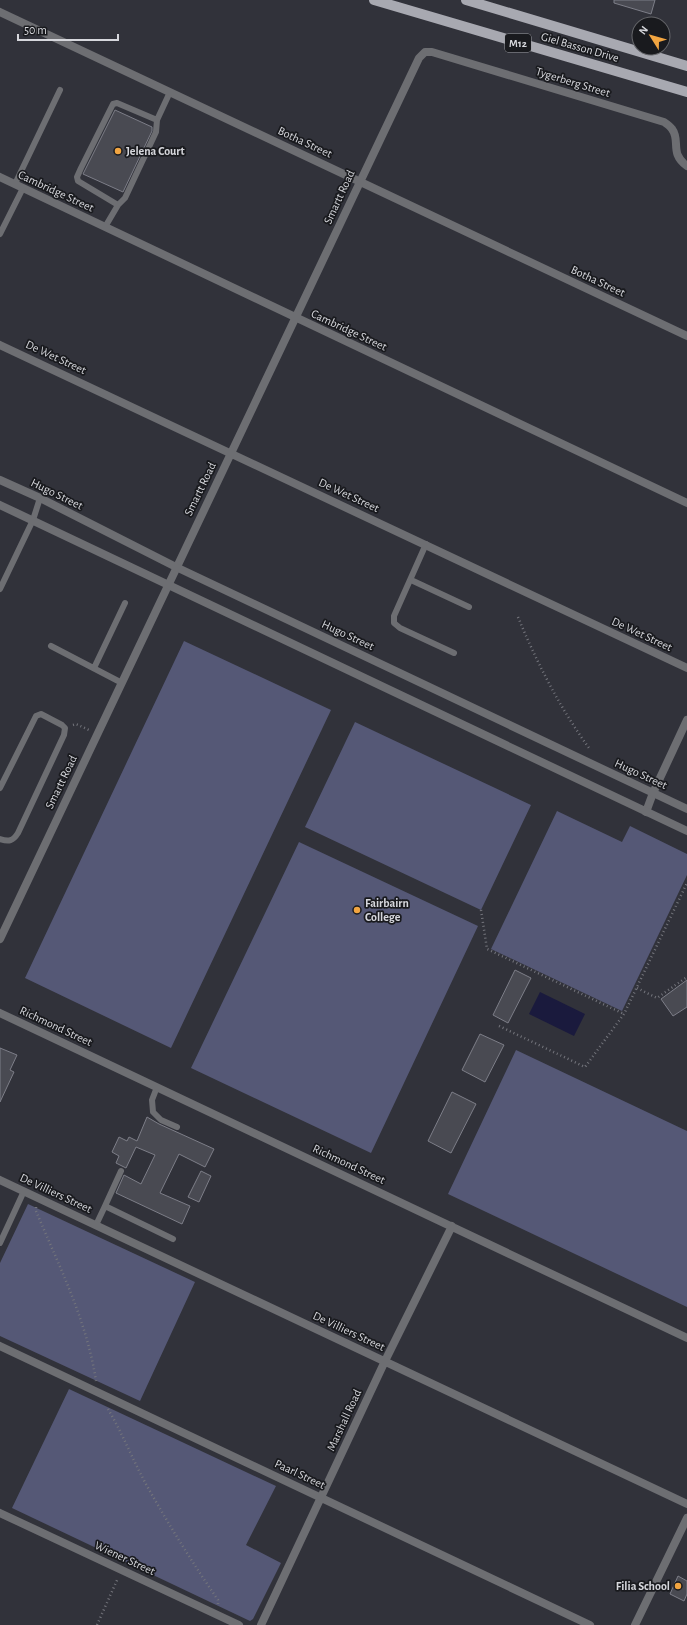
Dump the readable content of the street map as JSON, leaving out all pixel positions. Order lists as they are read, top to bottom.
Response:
{
  "streets": {
    "main road": ["M12", "Giel Basson Drive"],
    "street": [
      "Tygerberg Street",
      "Botha Street",
      "Cambridge Street",
      "Smartt Road",
      "De Wet Street",
      "Hugo Street",
      "Richmond Street",
      "De Villiers Street",
      "Marshall Road",
      "Paarl Street",
      "Wiener Street"
    ]
  },
  "crossings": [
    ["Tygerberg Street", "Smartt Road"],
    ["Botha Street", "Smartt Road"],
    ["Cambridge Street", "Smartt Road"],
    ["Smartt Road", "De Wet Street"],
    ["Smartt Road", "Hugo Street"],
    ["Richmond Street", "Marshall Road"],
    ["De Villiers Street", "Marshall Road"],
    ["Marshall Road", "Paarl Street"]
  ],
  "places": ["Jelena Court", "Fairbairn College", "Filia School"],
  "scale_bar": "50 m",
  "north": "top left"
}
